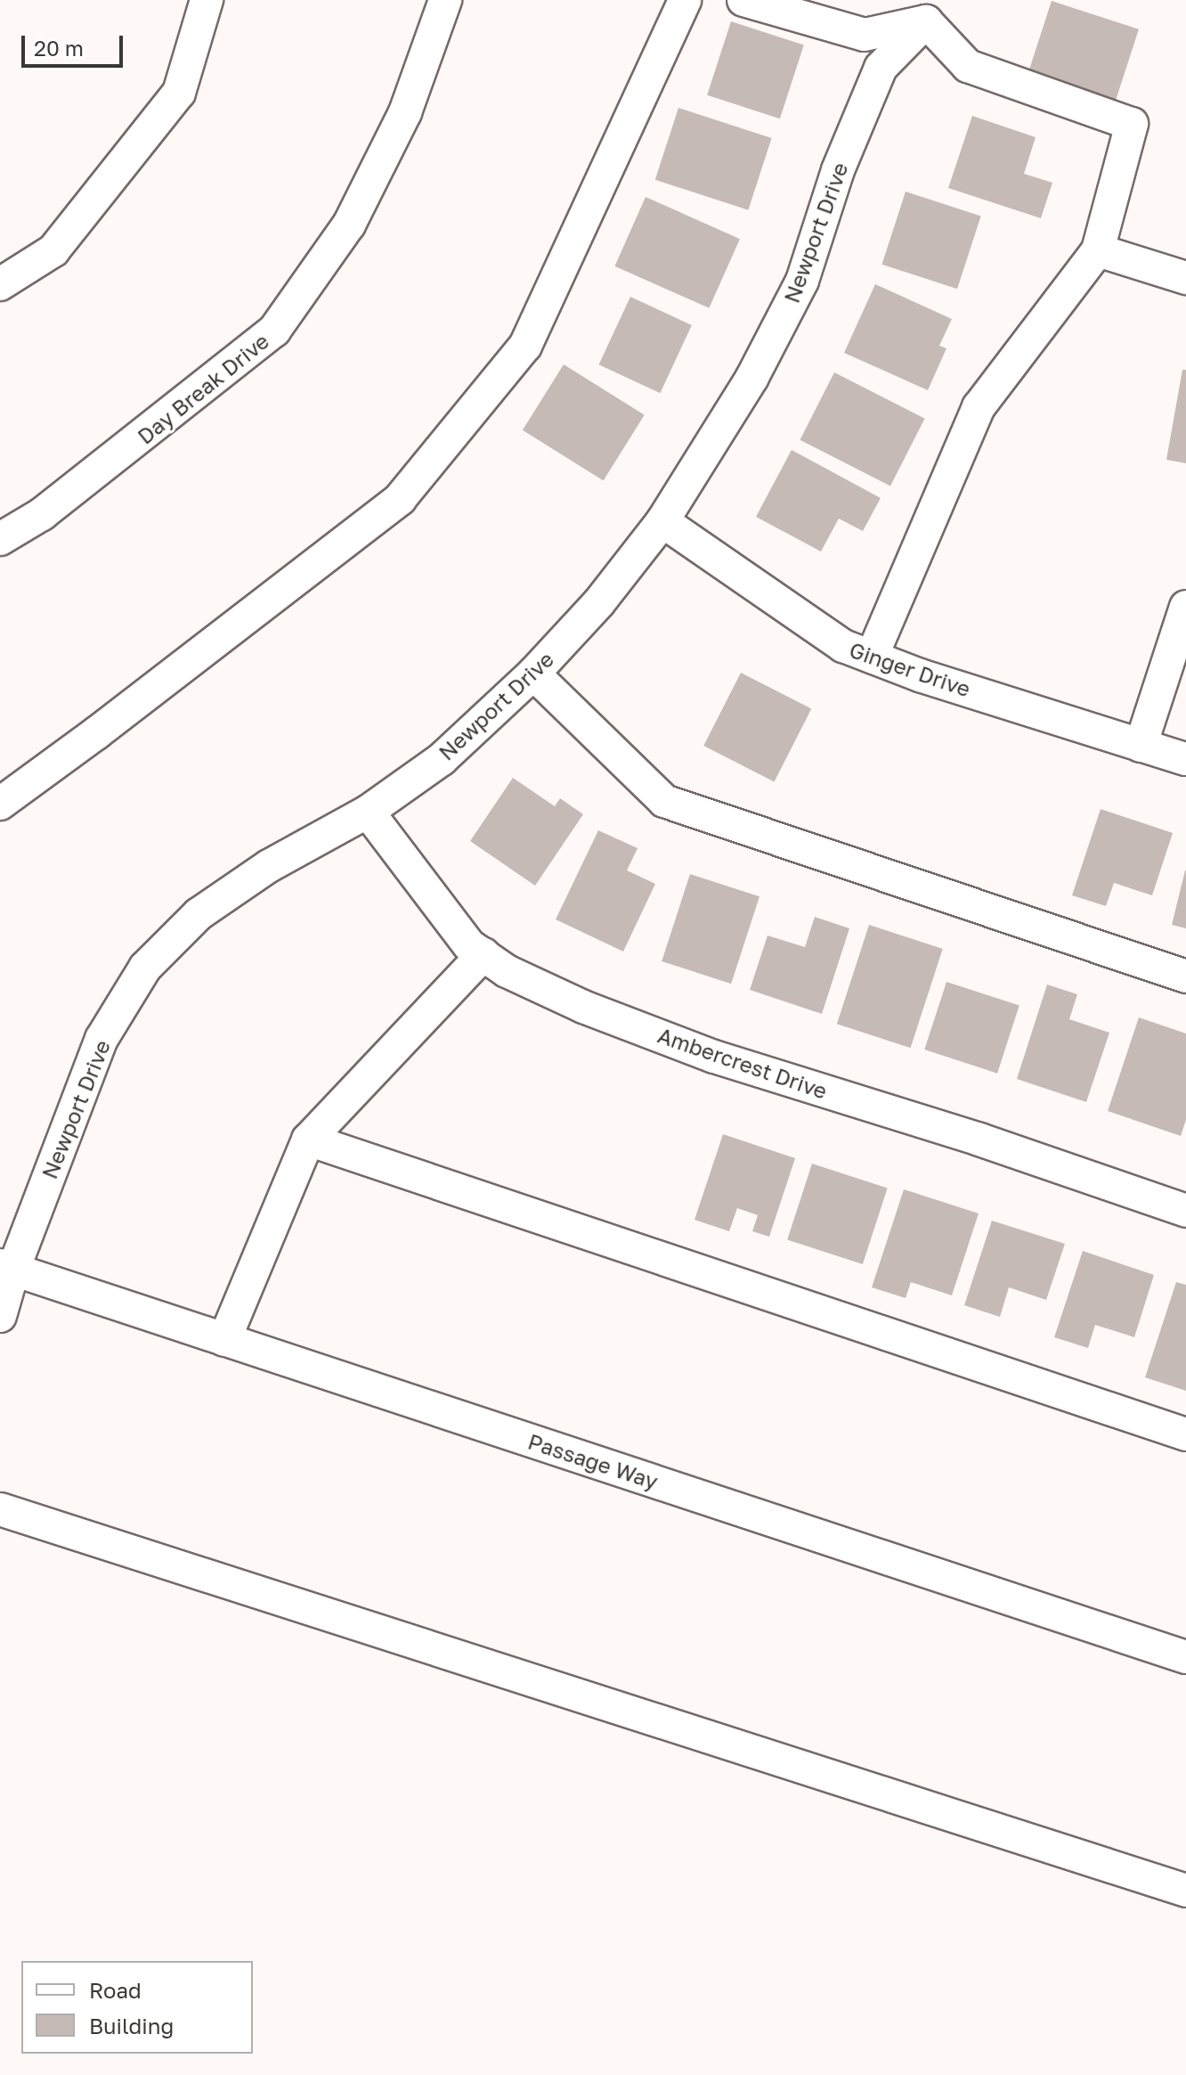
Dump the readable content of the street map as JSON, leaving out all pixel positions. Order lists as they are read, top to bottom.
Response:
{
  "streets": {
    "street": [
      "Newport Drive",
      "Day Break Drive",
      "Ginger Drive",
      "Ambercrest Drive",
      "Passage Way"
    ]
  },
  "crossings": [
    ["Newport Drive", "Ginger Drive"],
    ["Newport Drive", "Ambercrest Drive"],
    ["Newport Drive", "Passage Way"]
  ],
  "legend": ["Road", "Building"],
  "scale_bar": "20 m"
}
